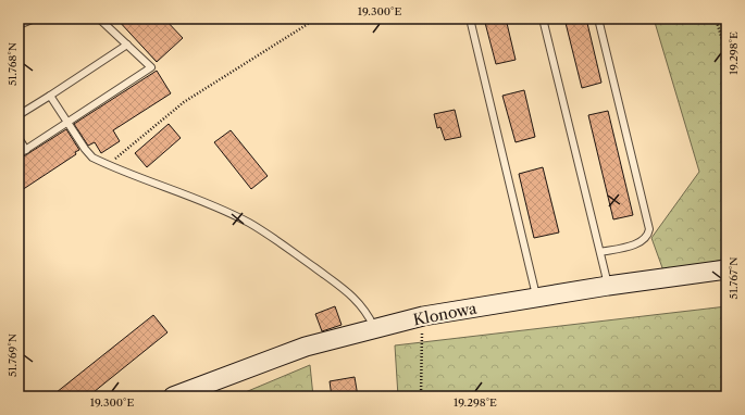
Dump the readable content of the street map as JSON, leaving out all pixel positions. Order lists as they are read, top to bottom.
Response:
{
  "streets": {
    "street": ["Klonowa"]
  },
  "coordinates": [
    "19.300°E",
    "19.298°E",
    "51.768°N",
    "51.767°N",
    "51.769°N"
  ]
}
